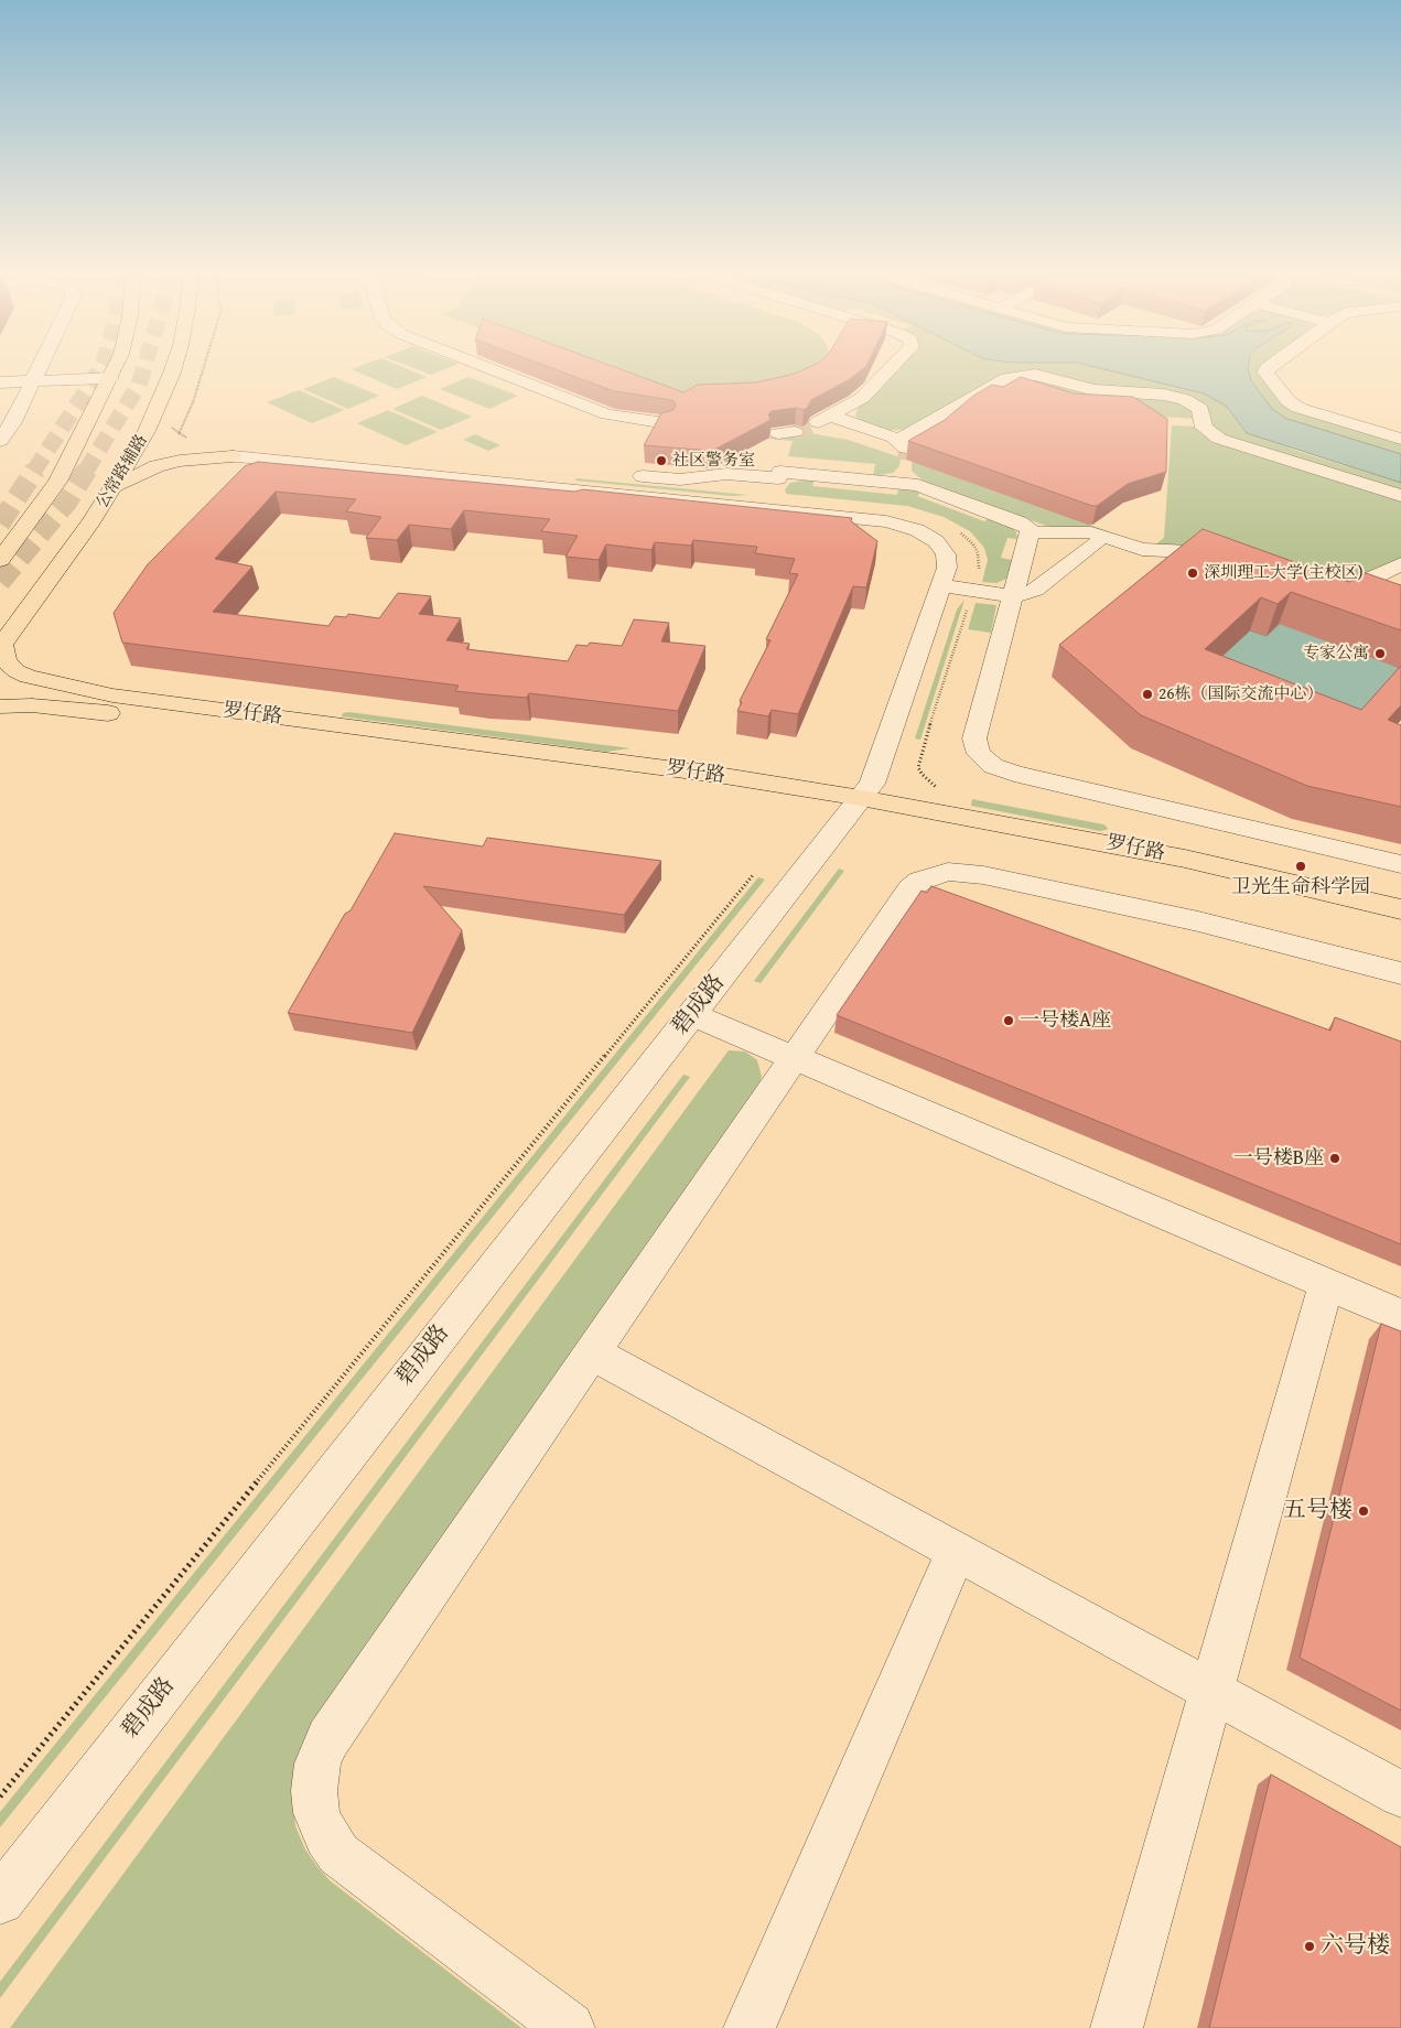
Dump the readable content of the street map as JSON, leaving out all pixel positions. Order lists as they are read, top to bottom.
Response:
{
  "streets": {
    "main road": ["公常路辅路", "罗仔路"],
    "street": ["碧成路"]
  },
  "crossings": [
    ["公常路辅路", "罗仔路"],
    ["罗仔路", "碧成路"]
  ],
  "places": [
    "社区警务室",
    "深圳理工大学(主校区)",
    "专家公寓",
    "26栋（国际交流中心）",
    "卫光生命科学园",
    "一号楼A座",
    "一号楼B座",
    "五号楼",
    "六号楼"
  ]
}
